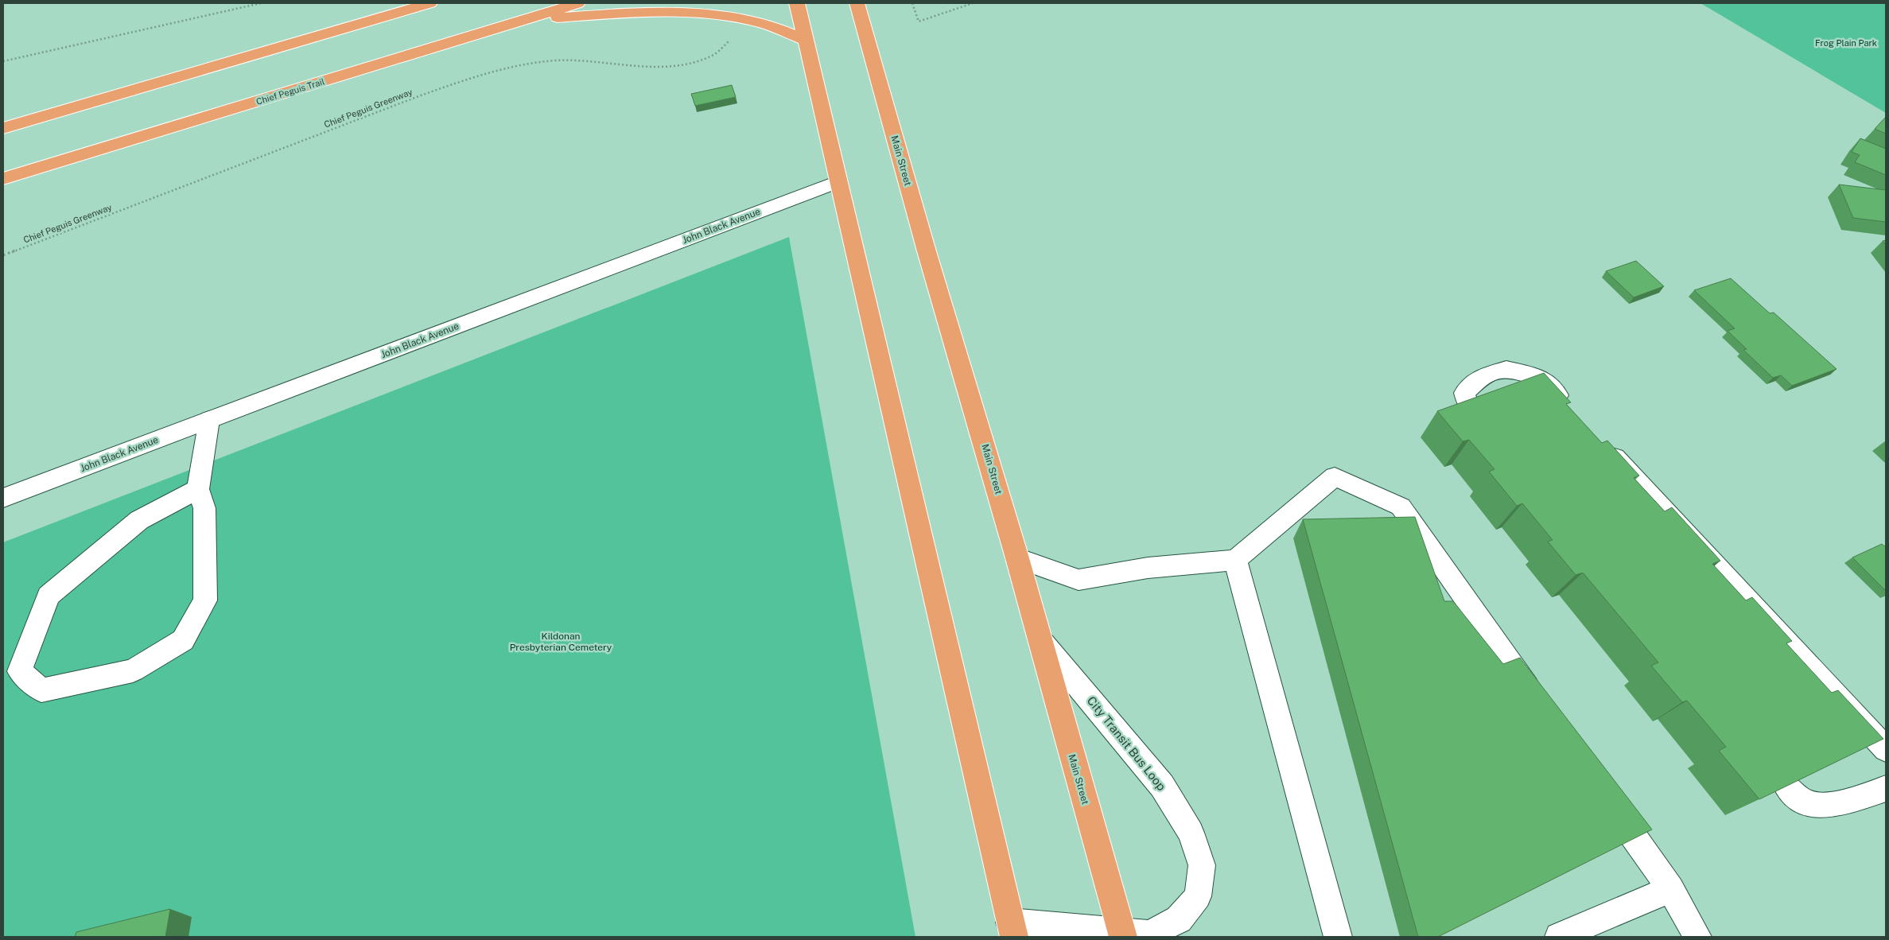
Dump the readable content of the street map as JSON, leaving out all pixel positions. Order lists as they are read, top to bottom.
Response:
{
  "streets": {
    "main road": ["Chief Peguis Trail", "Main Street"],
    "street": ["John Black Avenue", "City Transit Bus Loop"],
    "path": ["Chief Peguis Greenway"]
  },
  "crossings": [
    ["Main Street", "City Transit Bus Loop"]
  ],
  "parks": ["Frog Plain Park", "Kildonan Presbyterian Cemetery"]
}
